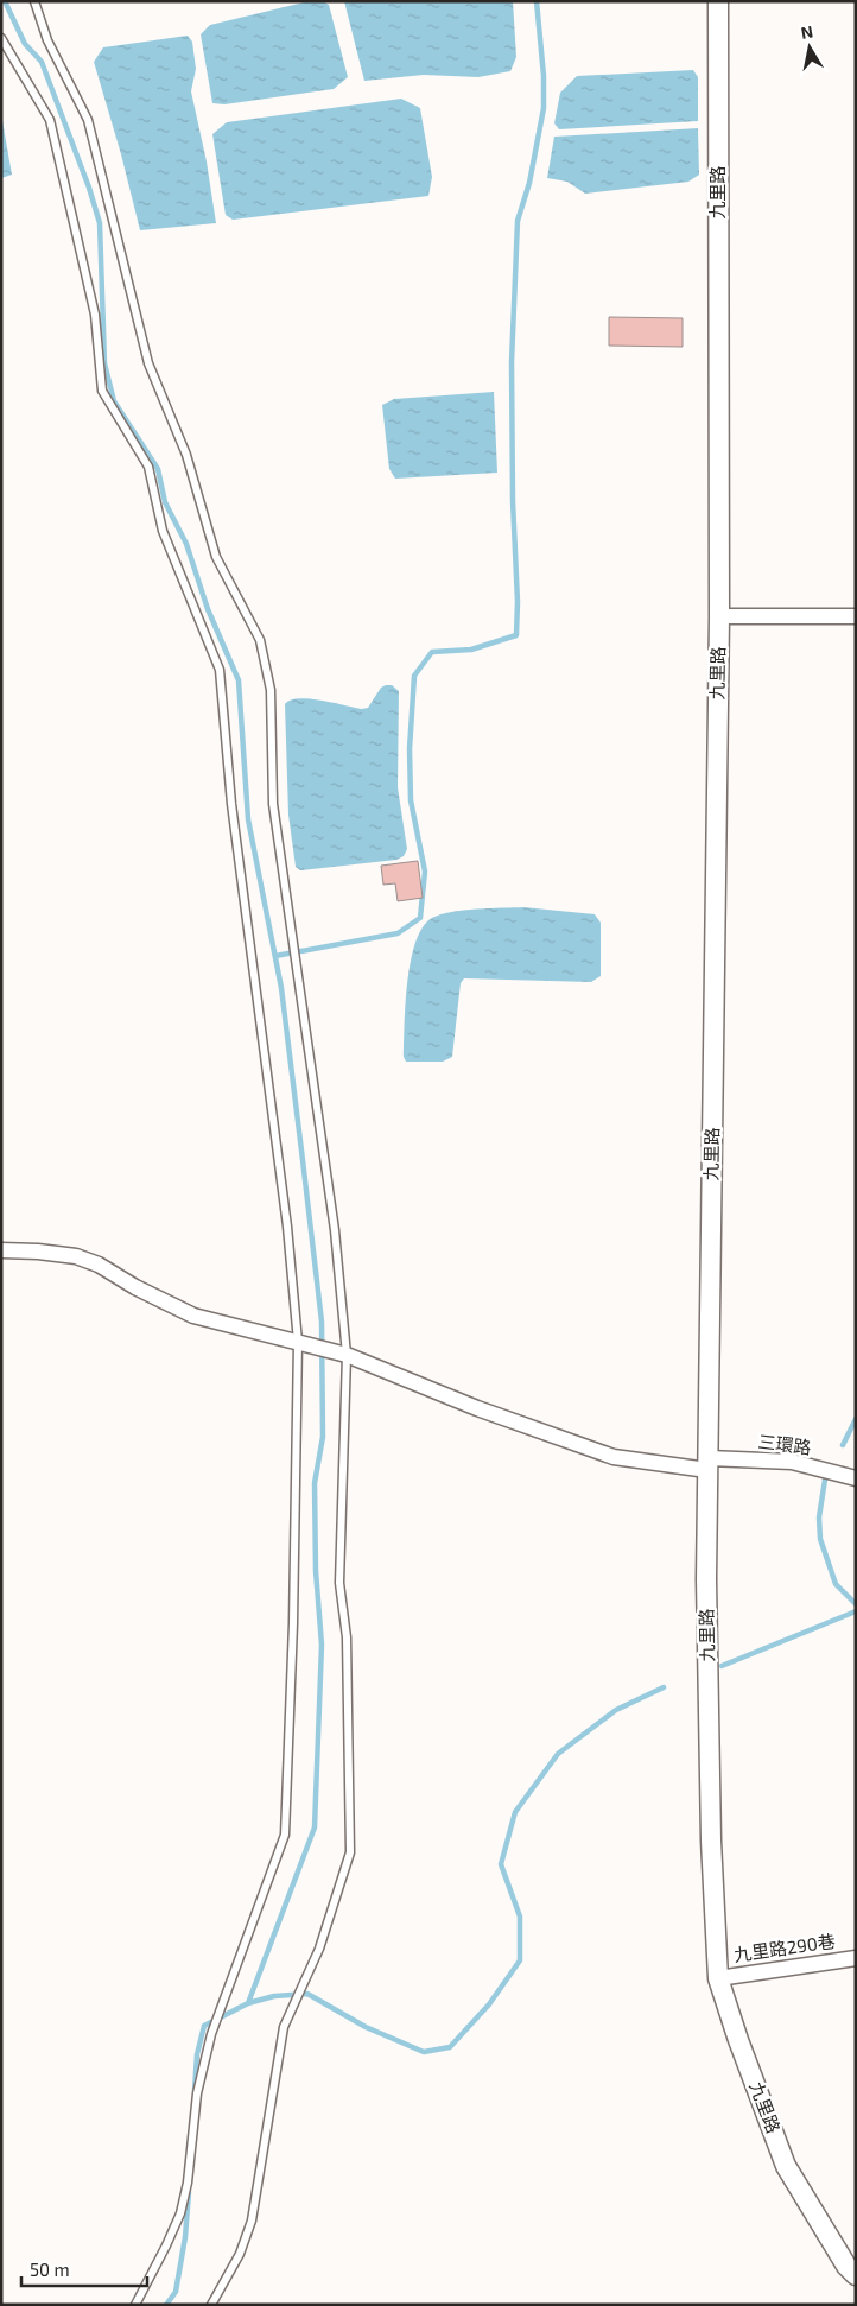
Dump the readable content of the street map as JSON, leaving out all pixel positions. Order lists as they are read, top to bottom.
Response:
{
  "streets": {
    "street": ["九里路", "三環路", "九里路290巷"]
  },
  "crossings": [
    ["九里路", "三環路"],
    ["九里路", "九里路290巷"]
  ],
  "scale_bar": "50 m",
  "north": "top"
}
